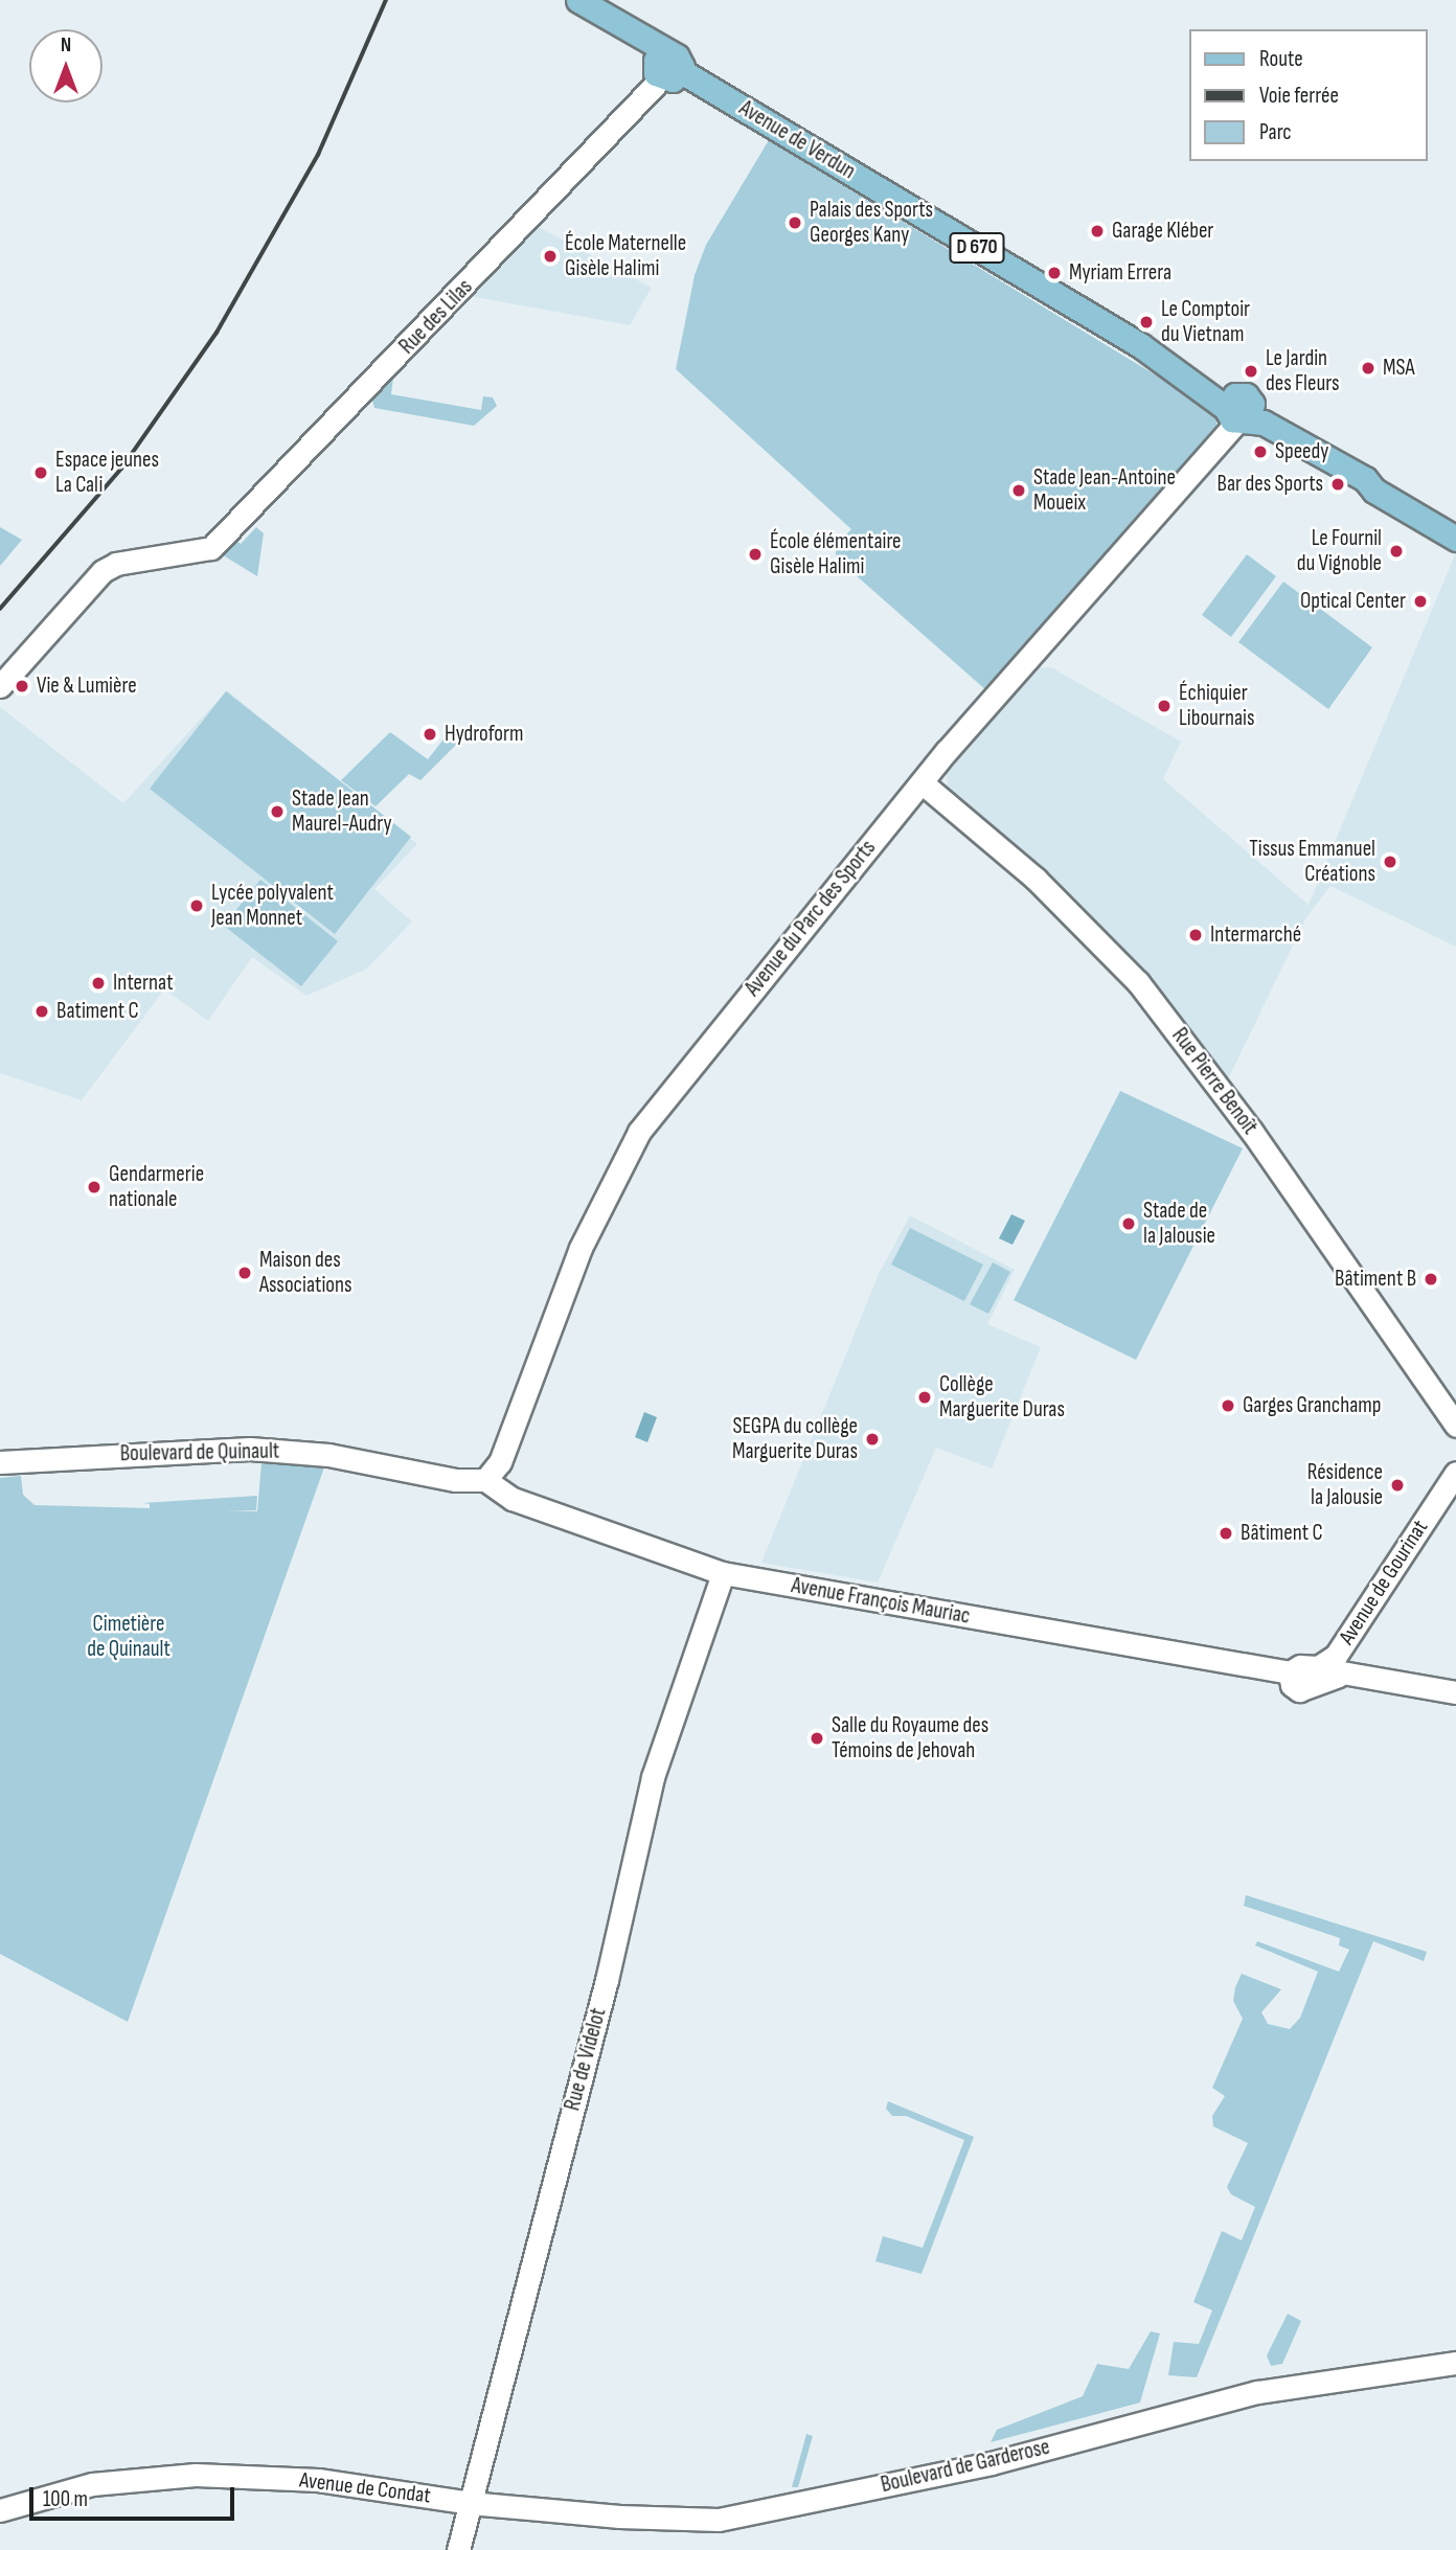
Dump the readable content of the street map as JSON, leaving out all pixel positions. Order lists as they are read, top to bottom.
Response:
{
  "streets": {
    "main road": ["Avenue de Verdun", "D 670"],
    "street": [
      "Rue des Lilas",
      "Avenue du Parc des Sports",
      "Rue Pierre Benoît",
      "Boulevard de Quinault",
      "Avenue de Gourinat",
      "Avenue François Mauriac",
      "Rue de Videlot",
      "Boulevard de Garderose",
      "Avenue de Condat"
    ]
  },
  "crossings": [
    ["Avenue de Verdun", "D 670"],
    ["Avenue de Verdun", "Rue des Lilas"],
    ["Avenue de Verdun", "Avenue du Parc des Sports"],
    ["D 670", "Avenue du Parc des Sports"],
    ["Avenue du Parc des Sports", "Rue Pierre Benoît"],
    ["Avenue du Parc des Sports", "Boulevard de Quinault"],
    ["Avenue du Parc des Sports", "Avenue François Mauriac"],
    ["Boulevard de Quinault", "Avenue François Mauriac"],
    ["Avenue de Gourinat", "Avenue François Mauriac"],
    ["Avenue François Mauriac", "Rue de Videlot"],
    ["Rue de Videlot", "Boulevard de Garderose"],
    ["Rue de Videlot", "Avenue de Condat"],
    ["Boulevard de Garderose", "Avenue de Condat"]
  ],
  "parks": ["Cimetière de Quinault"],
  "places": [
    "Palais des Sports Georges Kany",
    "Garage Kléber",
    "École Maternelle Gisèle Halimi",
    "Myriam Errera",
    "Le Comptoir du Vietnam",
    "MSA",
    "Le Jardin des Fleurs",
    "Speedy",
    "Espace jeunes La Cali",
    "Bar des Sports",
    "Stade Jean-Antoine Moueix",
    "Le Fournil du Vignoble",
    "École élémentaire Gisèle Halimi",
    "Optical Center",
    "Vie & Lumière",
    "Échiquier Libournais",
    "Hydroform",
    "Stade Jean Maurel-Audry",
    "Tissus Emmanuel Créations",
    "Lycée polyvalent Jean Monnet",
    "Intermarché",
    "Internat",
    "Batiment C",
    "Gendarmerie nationale",
    "Stade de la Jalousie",
    "Maison des Associations",
    "Bâtiment B",
    "Collège Marguerite Duras",
    "Garges Granchamp",
    "SEGPA du collège Marguerite Duras",
    "Résidence la Jalousie",
    "Bâtiment C",
    "Salle du Royaume des Témoins de Jehovah"
  ],
  "legend": ["Route", "Voie ferrée", "Parc"],
  "scale_bar": "100 m",
  "north": "top"
}
